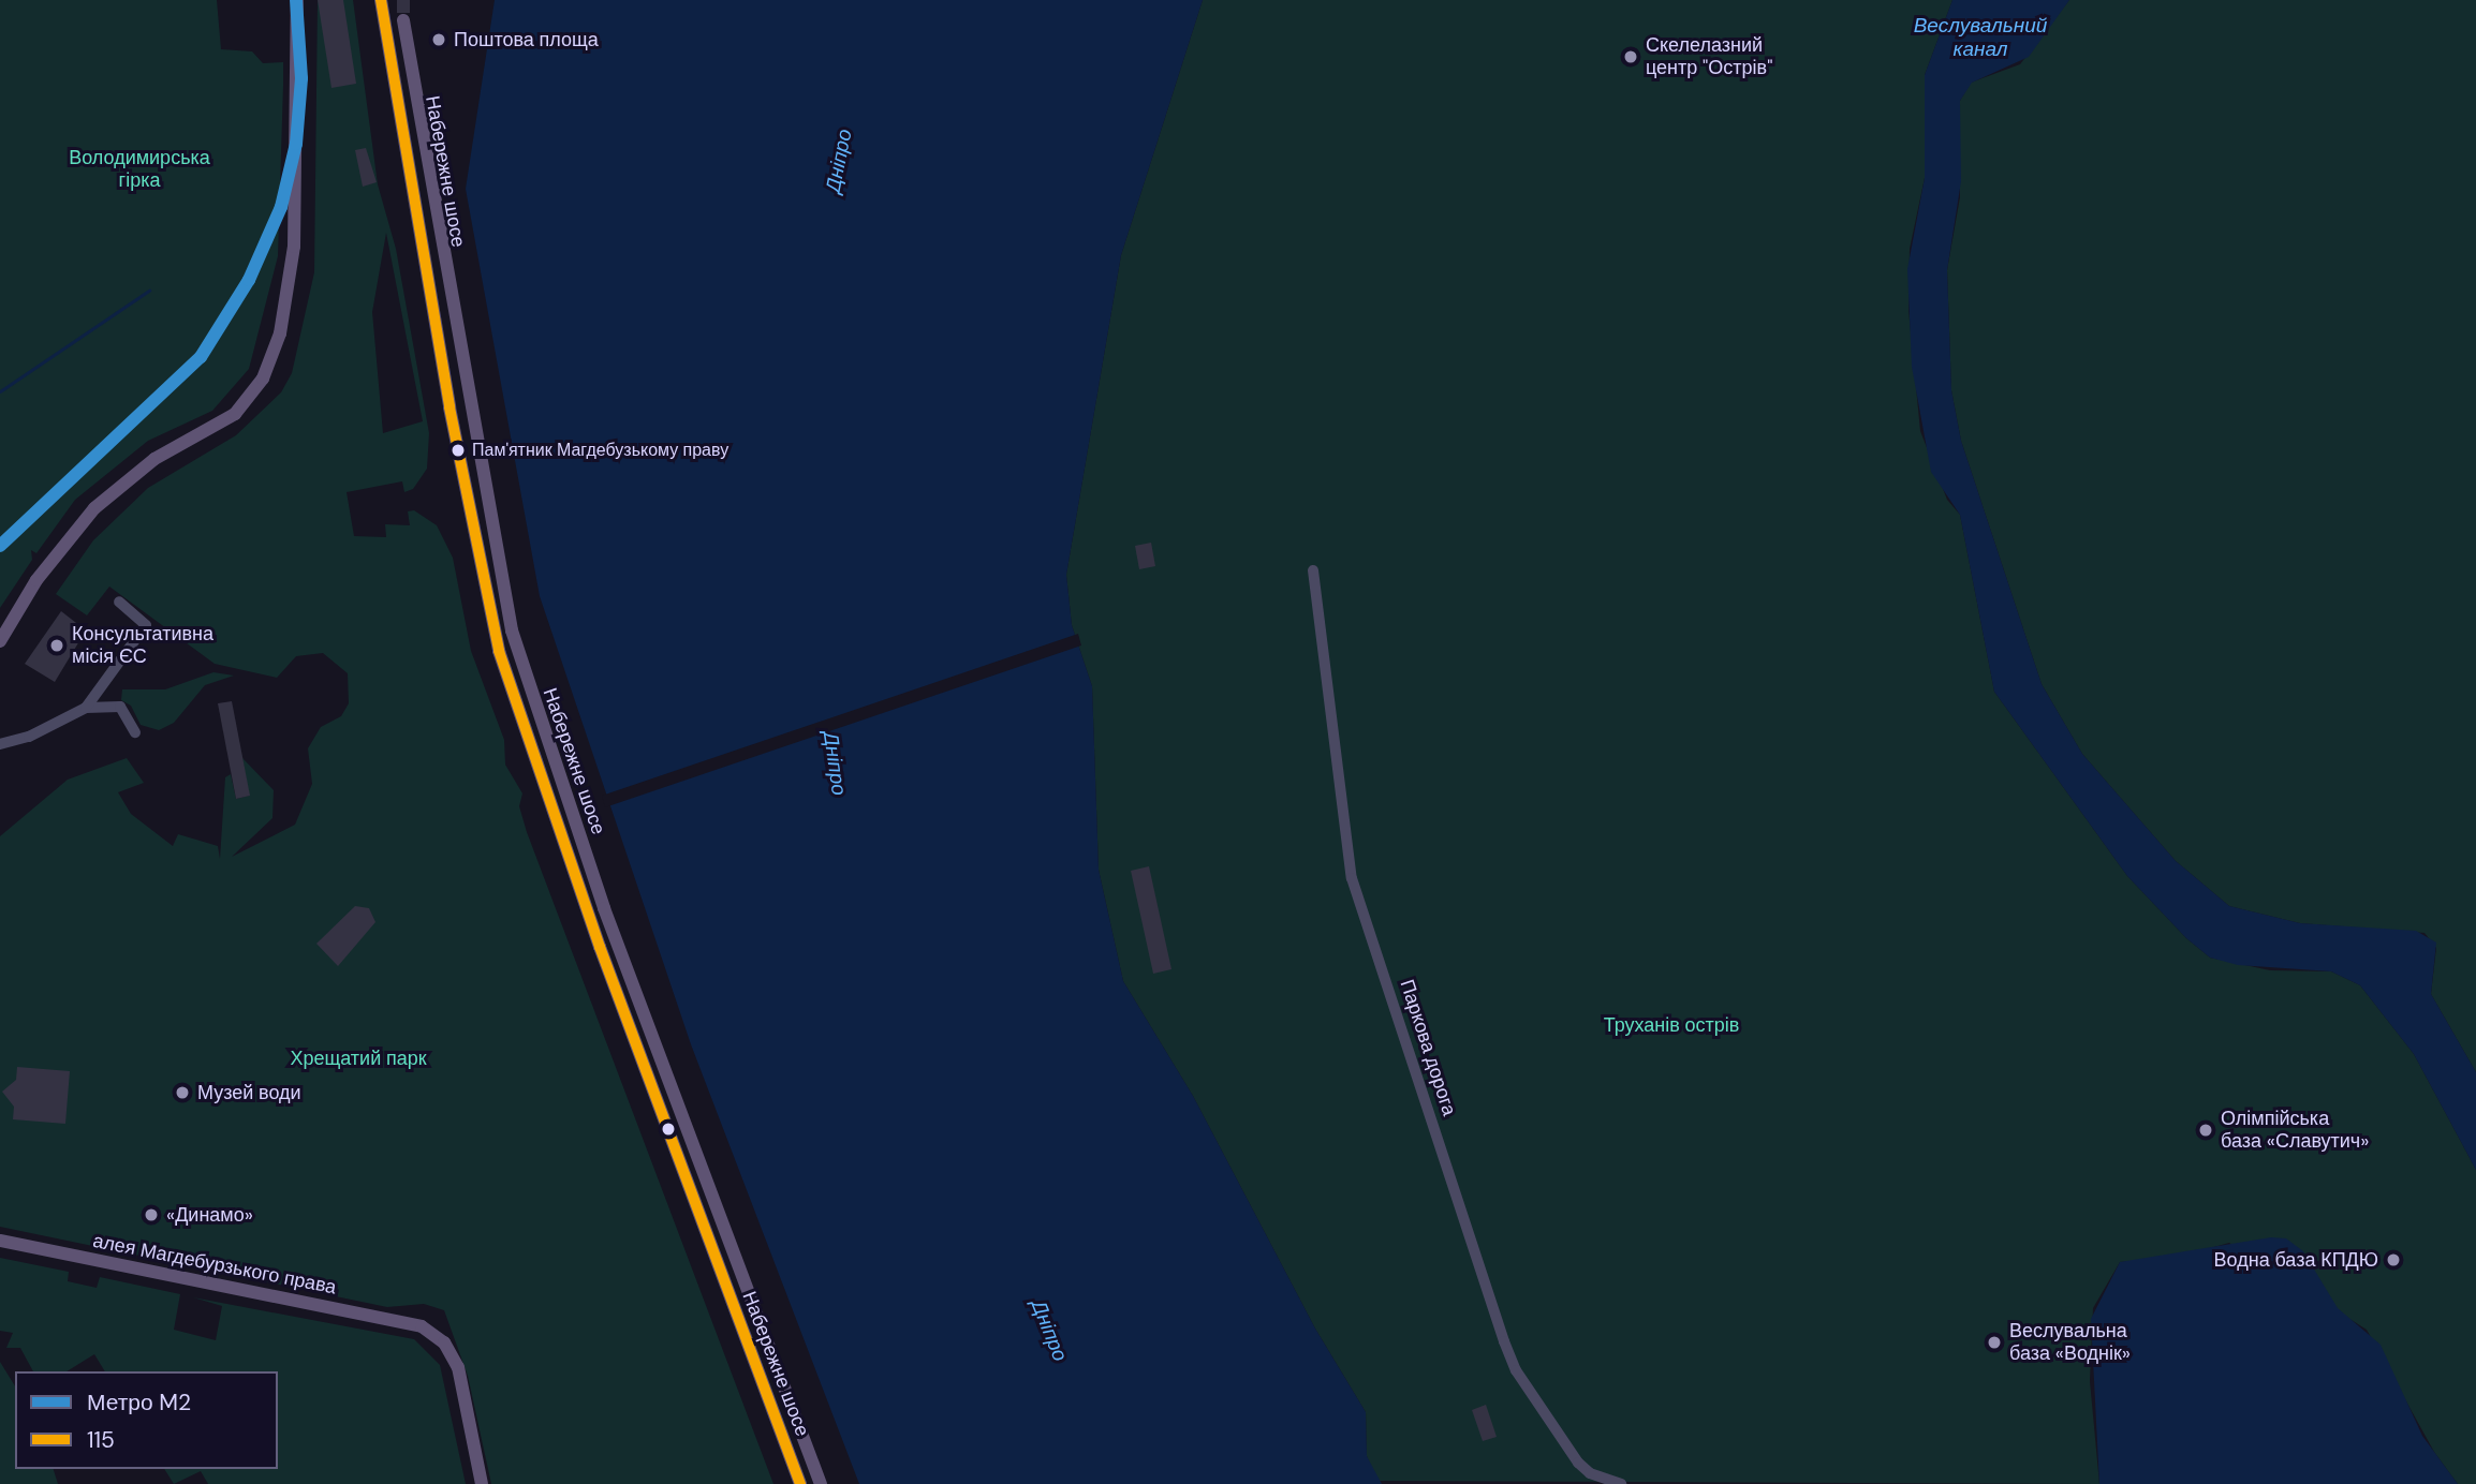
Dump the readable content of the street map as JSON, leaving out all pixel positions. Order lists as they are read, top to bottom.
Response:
{
  "streets": {
    "main road": ["Набережне шосе", "алея Магдебурзького права"],
    "street": ["Паркова дорога"]
  },
  "water": ["Веслувальний канал", "Дніпро"],
  "parks": ["Володимирська гірка", "Труханів острів", "Хрещатий парк"],
  "places": [
    "Поштова площа",
    "Скелелазний центр \"Острів\"",
    "Пам'ятник Магдебузькому праву",
    "Консультативна місія ЄС",
    "Музей води",
    "Олімпійська база «Славутич»",
    "«Динамо»",
    "Водна база КПДЮ",
    "Веслувальна база «Воднік»"
  ],
  "lines": ["metro line M2", "transit line 115"],
  "legend": ["Метро M2", "115"]
}
